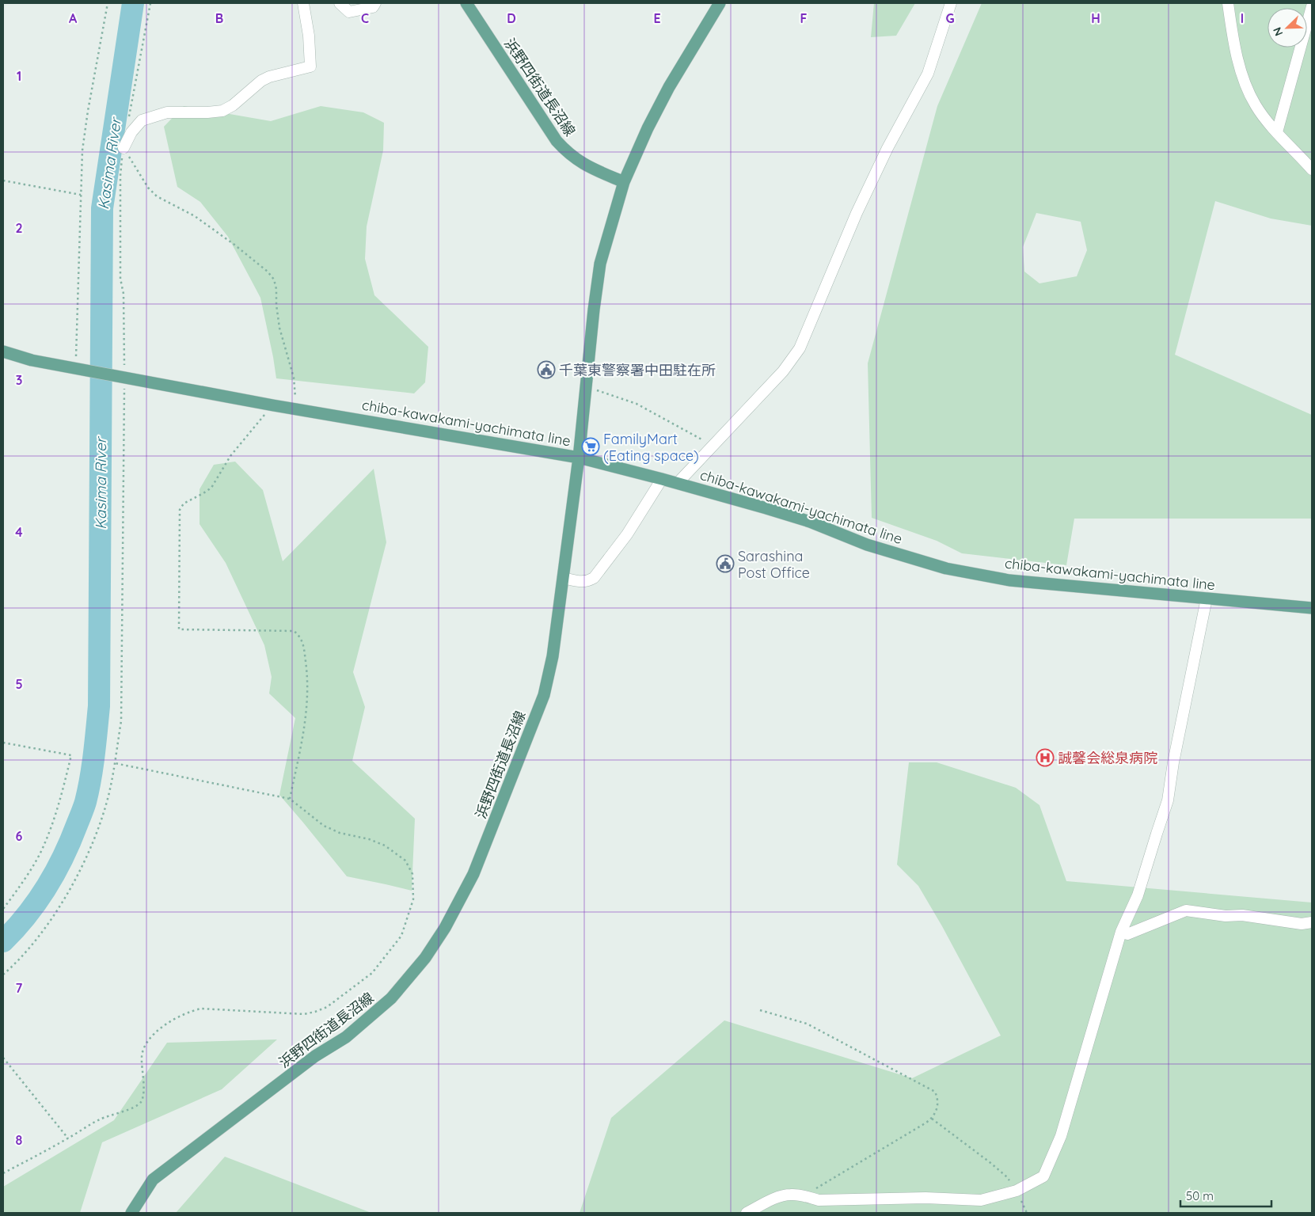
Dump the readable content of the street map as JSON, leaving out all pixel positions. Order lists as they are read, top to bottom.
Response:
{
  "streets": {
    "main road": ["浜野四街道長沼線", "chiba-kawakami-yachimata line"]
  },
  "crossings": [
    ["浜野四街道長沼線", "chiba-kawakami-yachimata line"]
  ],
  "water": ["Kasima River"],
  "places": {
    "public building": ["千葉東警察署中田駐在所", "Sarashina Post Office"],
    "supermarket": ["FamilyMart (Eating space)"],
    "hospital": ["誠馨会総泉病院"]
  },
  "scale_bar": "50 m",
  "north": "bottom left",
  "grid": {
    "columns": [
      "A",
      "B",
      "C",
      "D",
      "E",
      "F",
      "G",
      "H",
      "I"
    ],
    "rows": [
      "1",
      "2",
      "3",
      "4",
      "5",
      "6",
      "7",
      "8"
    ]
  }
}
